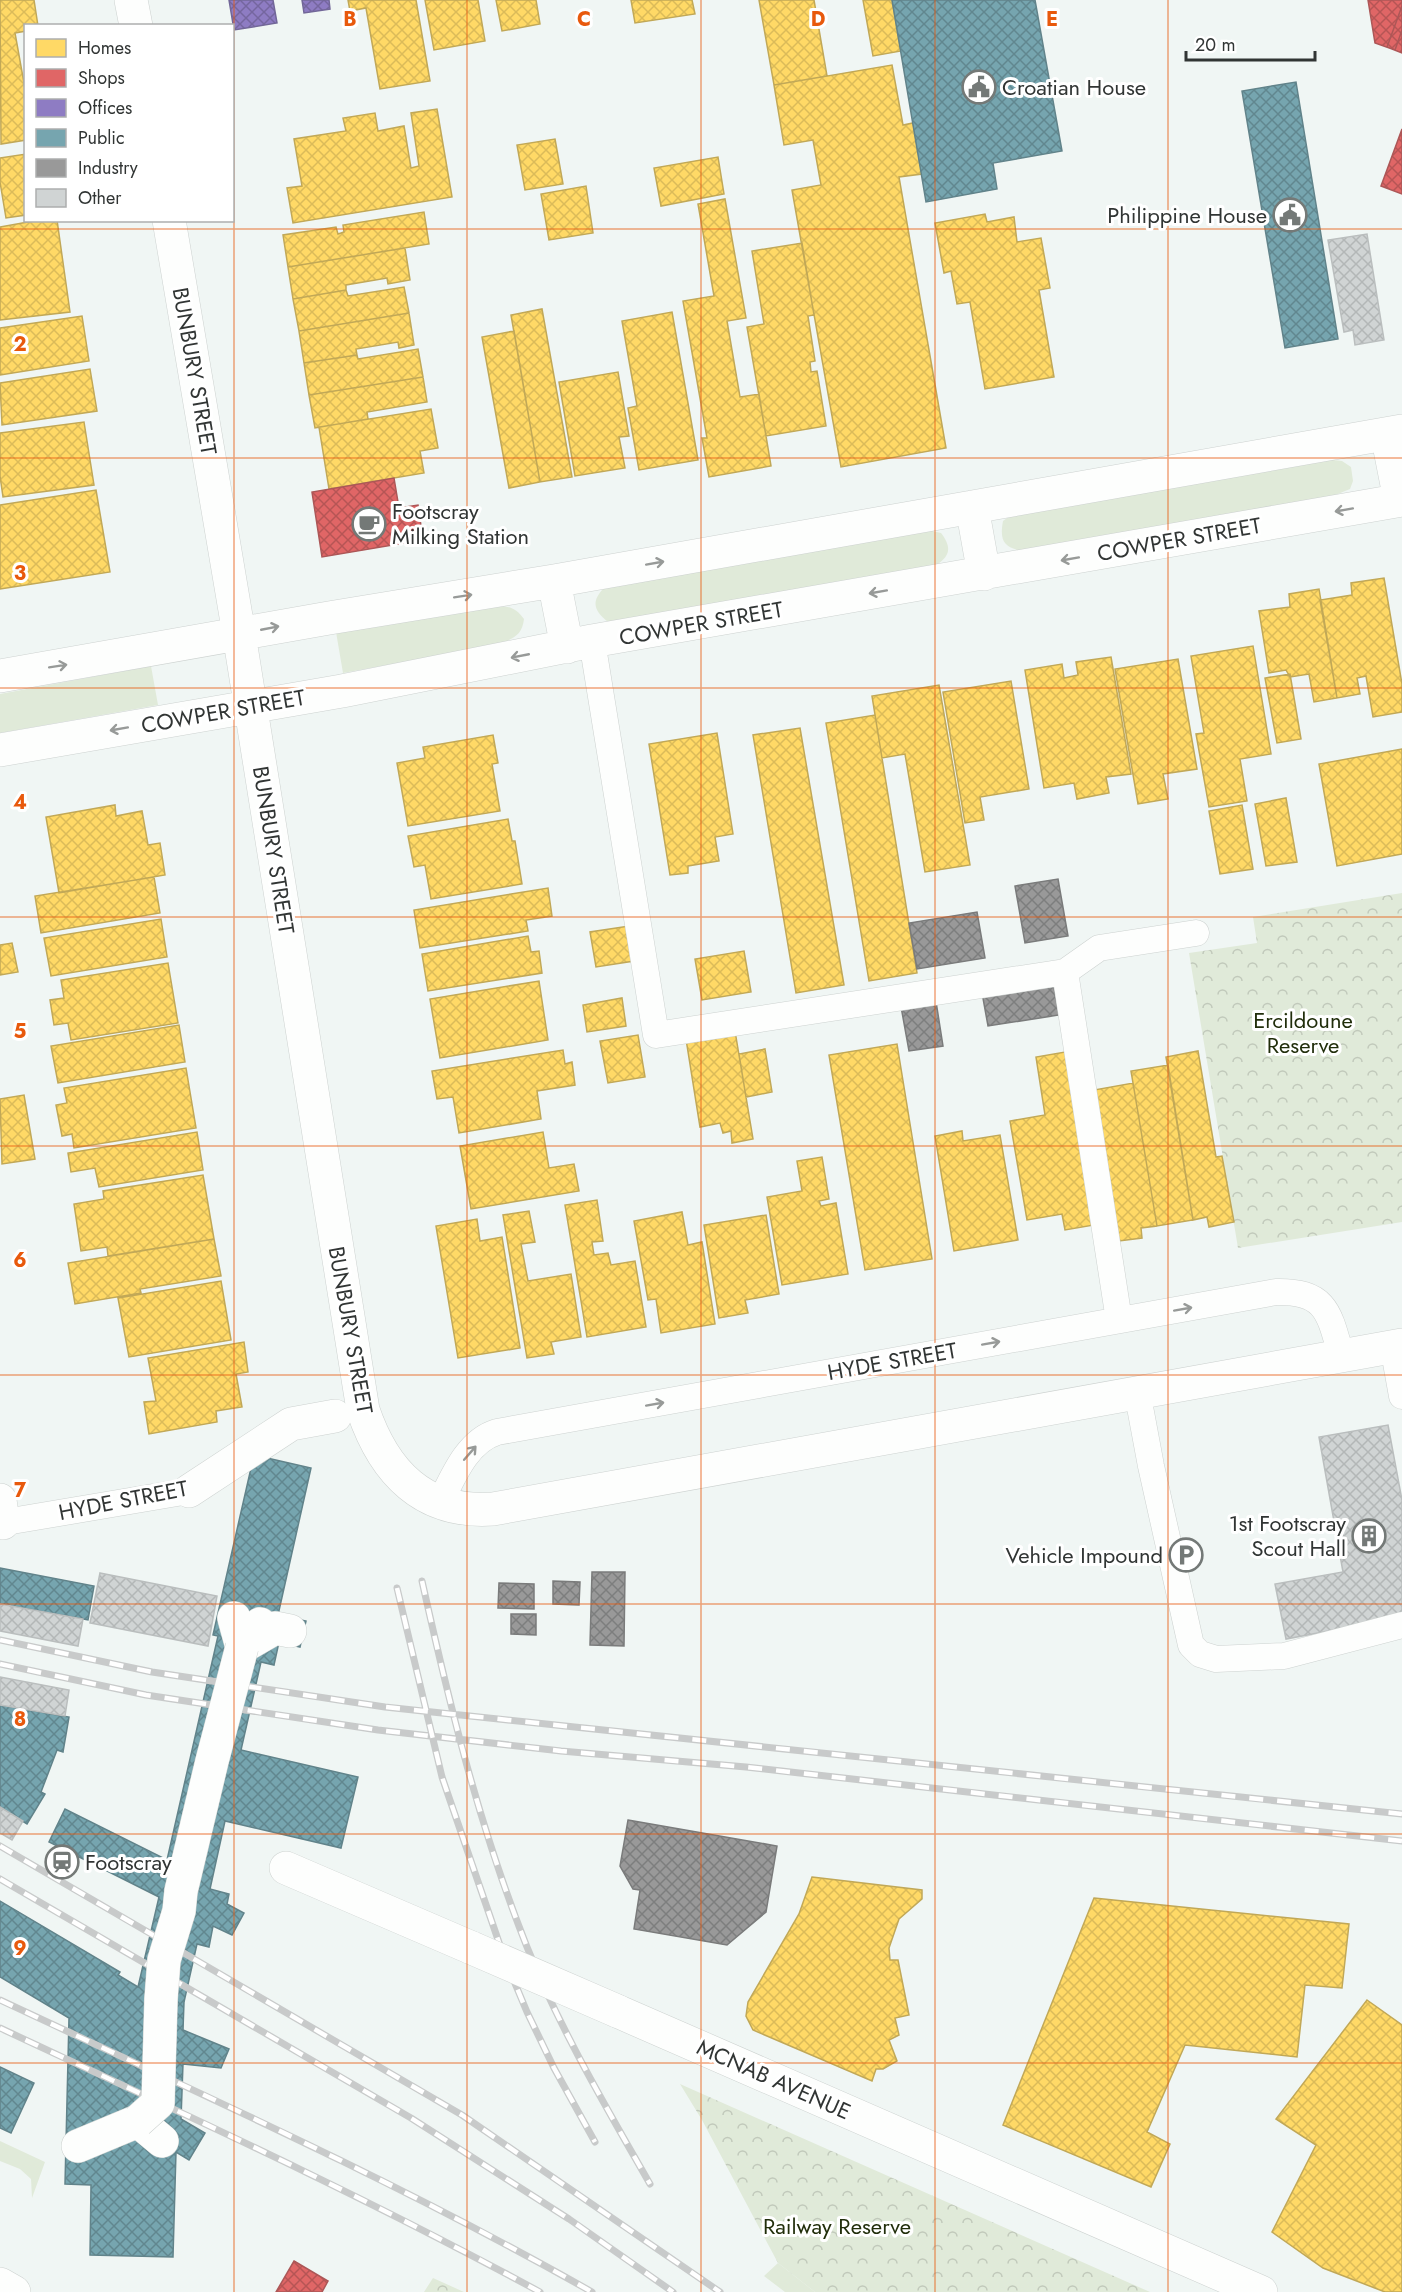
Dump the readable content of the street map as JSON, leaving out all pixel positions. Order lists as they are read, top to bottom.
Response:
{
  "streets": {
    "street": [
      "BUNBURY STREET",
      "COWPER STREET",
      "HYDE STREET",
      "MCNAB AVENUE"
    ]
  },
  "crossings": [
    ["BUNBURY STREET", "COWPER STREET"],
    ["BUNBURY STREET", "HYDE STREET"]
  ],
  "one_way": ["HYDE STREET"],
  "parks": ["Ercildoune Reserve", "Railway Reserve"],
  "places": {
    "public building": ["Croatian House", "Philippine House"],
    "cafe": ["Footscray Milking Station"],
    "building": ["1st Footscray Scout Hall"],
    "parking": ["Vehicle Impound"],
    "station": ["Footscray"]
  },
  "legend": [
    "Homes",
    "Shops",
    "Offices",
    "Public",
    "Industry",
    "Other"
  ],
  "scale_bar": "20 m",
  "grid": {
    "columns": [
      "B",
      "C",
      "D",
      "E"
    ],
    "rows": [
      "2",
      "3",
      "4",
      "5",
      "6",
      "7",
      "8",
      "9"
    ]
  }
}
